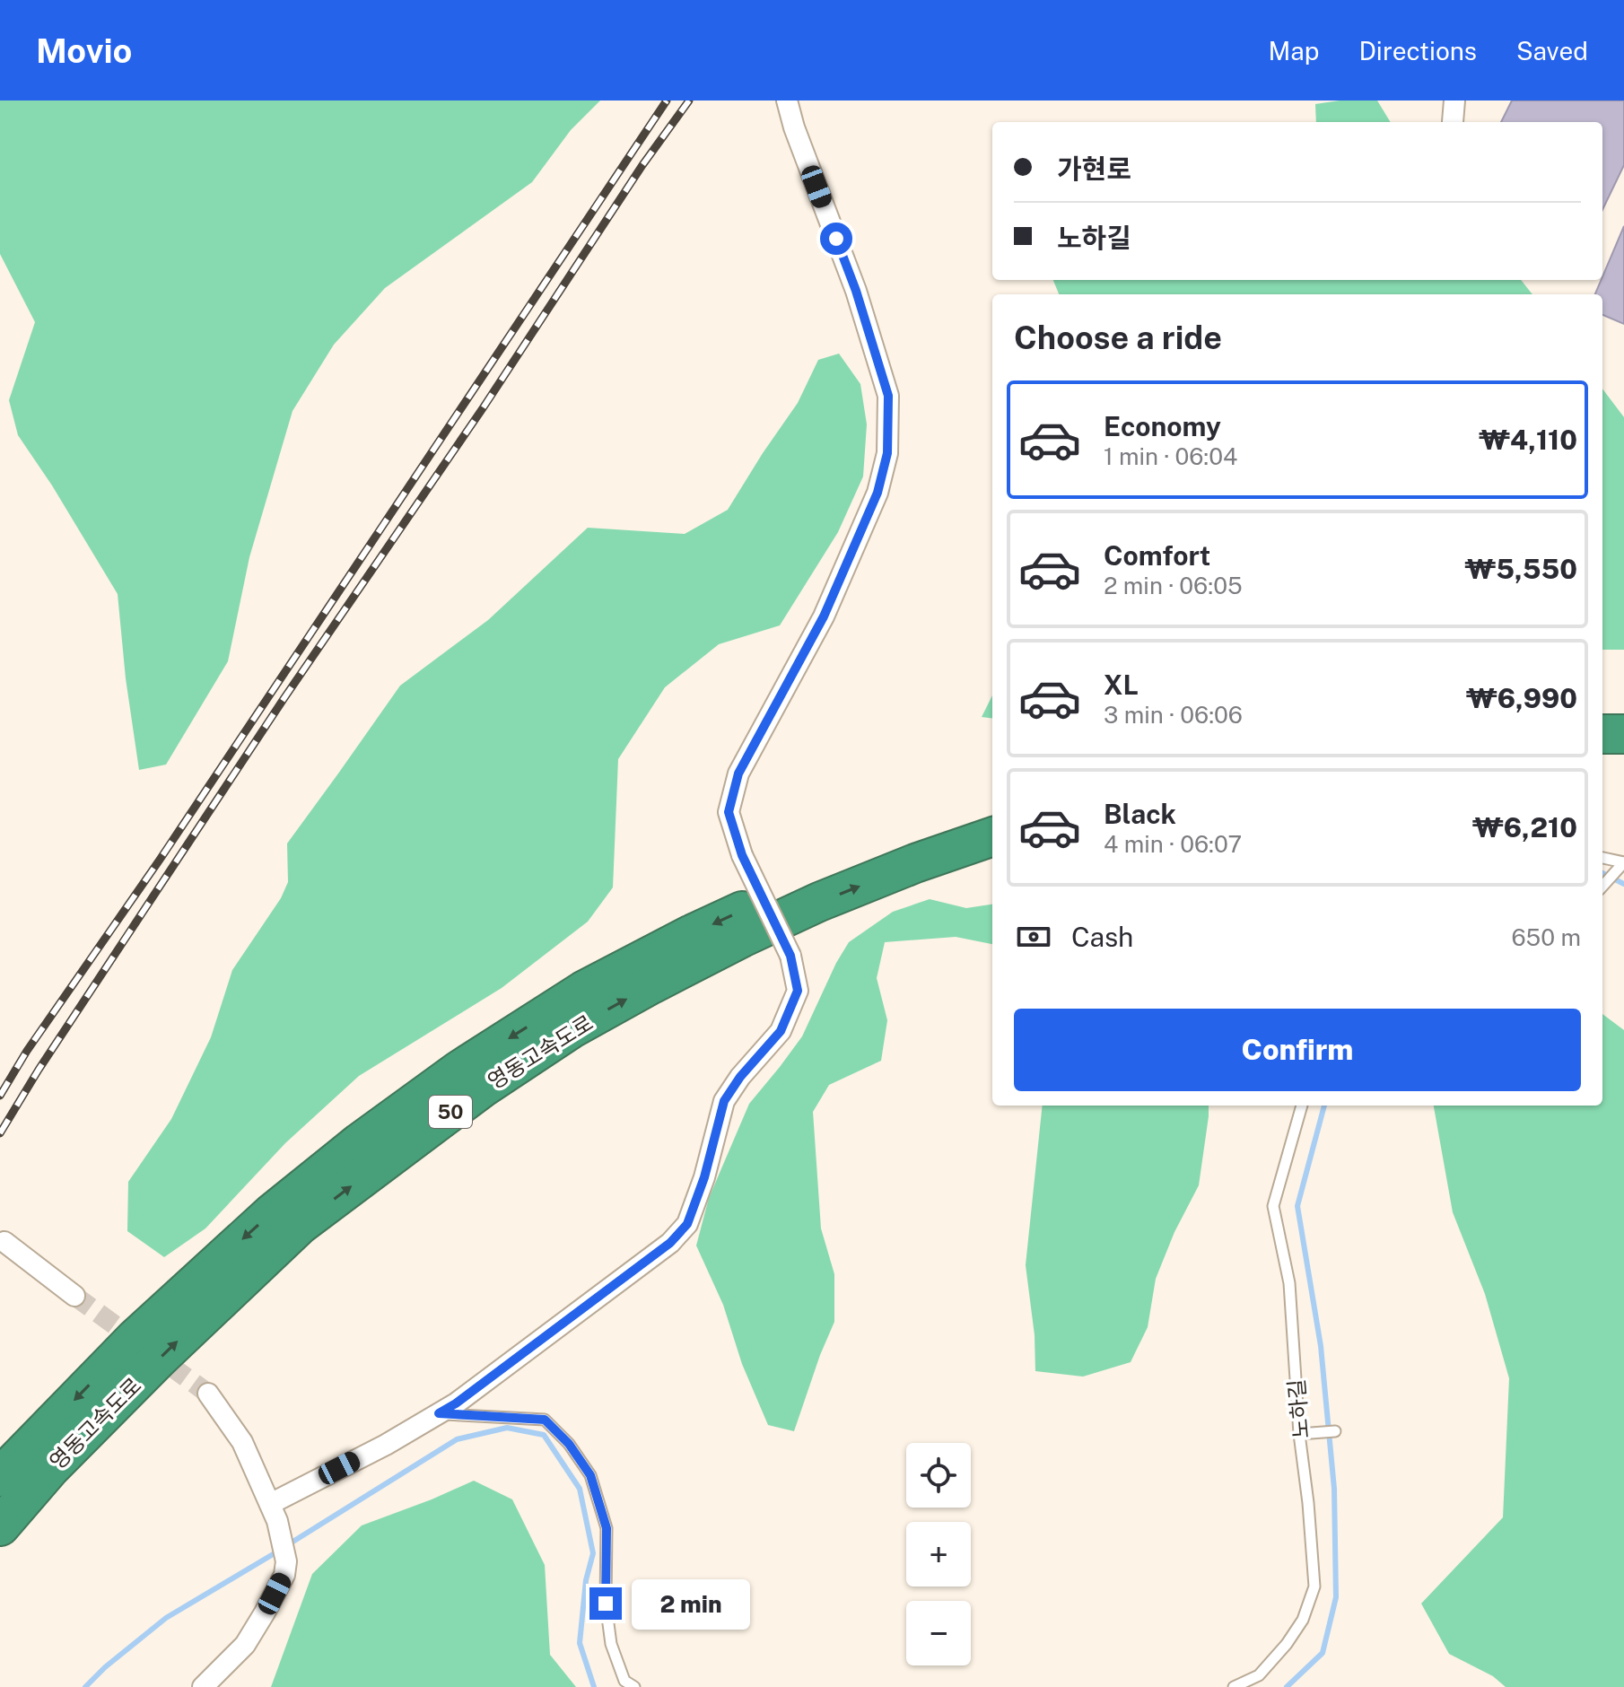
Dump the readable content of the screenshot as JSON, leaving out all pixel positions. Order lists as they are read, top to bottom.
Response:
{
  "streets": {
    "highway": ["영동고속도로", "50"],
    "lane": ["노하길"]
  },
  "page": {
    "header": "Movio",
    "nav": ["Map", "Directions", "Saved"],
    "banner": ["가현로", "노하길"],
    "heading": "Choose a ride",
    "list": [
      {
        "name": "Economy",
        "note": "1 min · 06:04",
        "value": "₩4,110"
      },
      {
        "name": "Comfort",
        "note": "2 min · 06:05",
        "value": "₩5,550"
      },
      {
        "name": "XL",
        "note": "3 min · 06:06",
        "value": "₩6,990"
      },
      {
        "name": "Black",
        "note": "4 min · 06:07",
        "value": "₩6,210"
      }
    ],
    "pay": ["Cash", "650 m"],
    "buttons": "Confirm",
    "map_buttons": ["+", "−"],
    "bubble": "2 min"
  }
}
